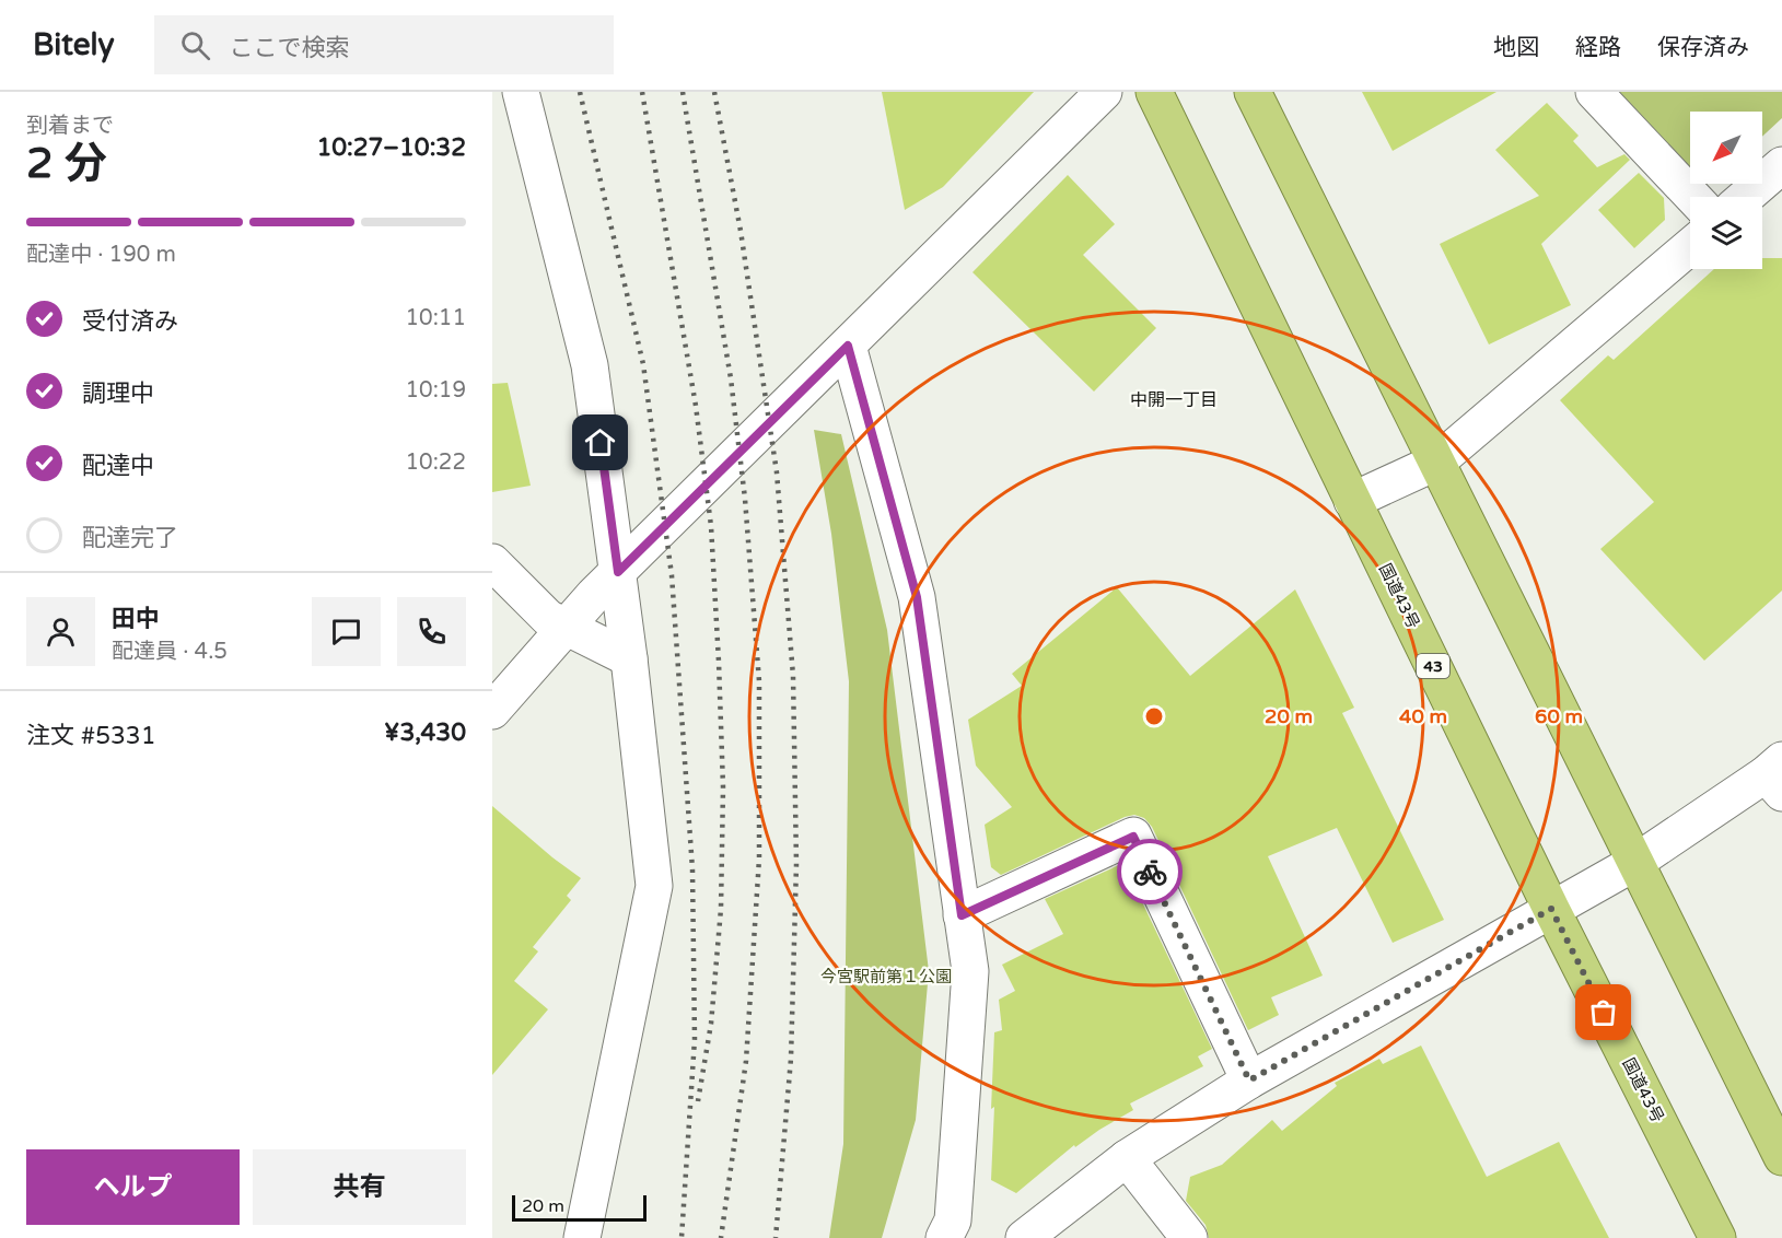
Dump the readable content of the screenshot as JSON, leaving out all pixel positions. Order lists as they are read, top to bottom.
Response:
{
  "streets": {
    "highway": ["国道43号", "43"]
  },
  "districts": ["中開一丁目"],
  "parks": ["今宮駅前第１公園"],
  "scale_bar": "20 m",
  "north": "bottom left",
  "page": {
    "header": "Bitely",
    "search": "ここで検索",
    "nav": ["地図", "経路", "保存済み"],
    "heading": ["2 分", "到着まで", "10:27–10:32"],
    "panel": [
      "田中",
      "配達員 · 4.5",
      "注文 #5331",
      "¥3,430"
    ],
    "bar": "配達中 · 190 m",
    "list": [
      ["受付済み", "10:11"],
      ["調理中", "10:19"],
      ["配達中", "10:22"],
      "配達完了"
    ],
    "buttons": ["ヘルプ", "共有"],
    "scale": "20 m"
  },
  "rings": ["20 m", "40 m", "60 m"]
}
